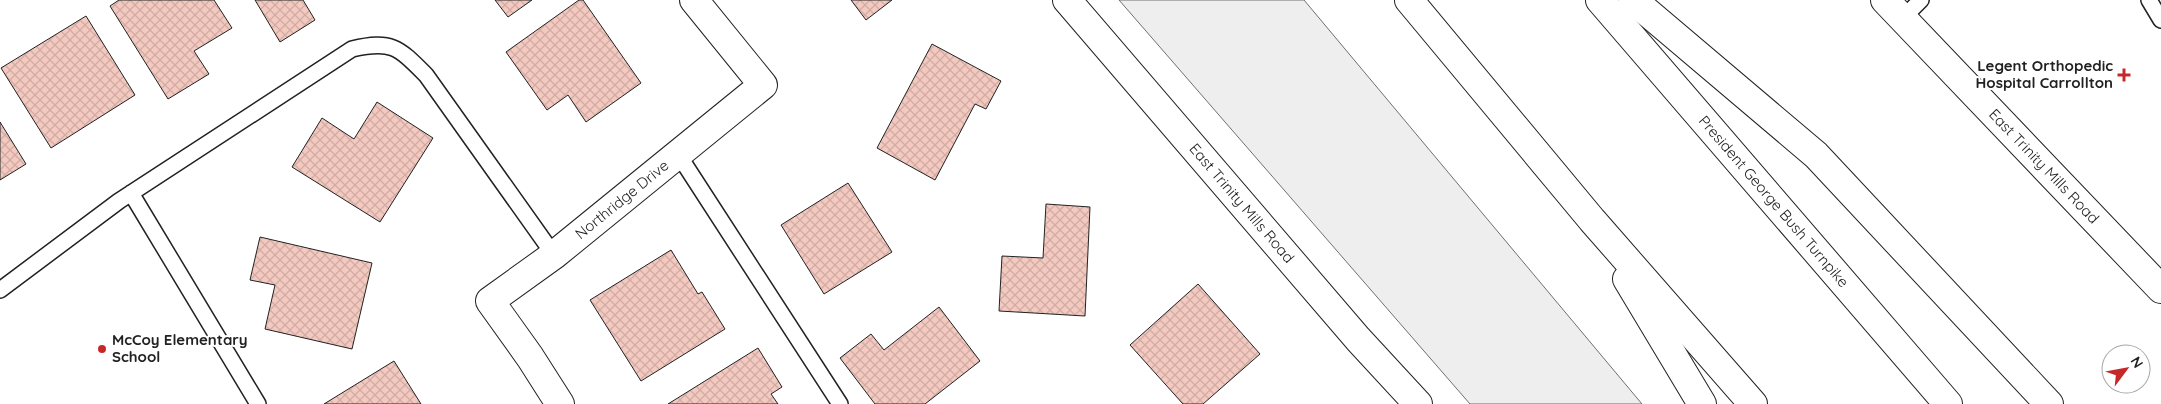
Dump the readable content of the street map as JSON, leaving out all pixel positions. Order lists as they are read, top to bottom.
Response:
{
  "streets": {
    "main road": ["East Trinity Mills Road", "Northridge Drive", "President George Bush Turnpike"]
  },
  "places": {
    "health": ["Legent Orthopedic Hospital Carrollton"],
    "other": ["McCoy Elementary School"]
  },
  "north": "top right"
}
